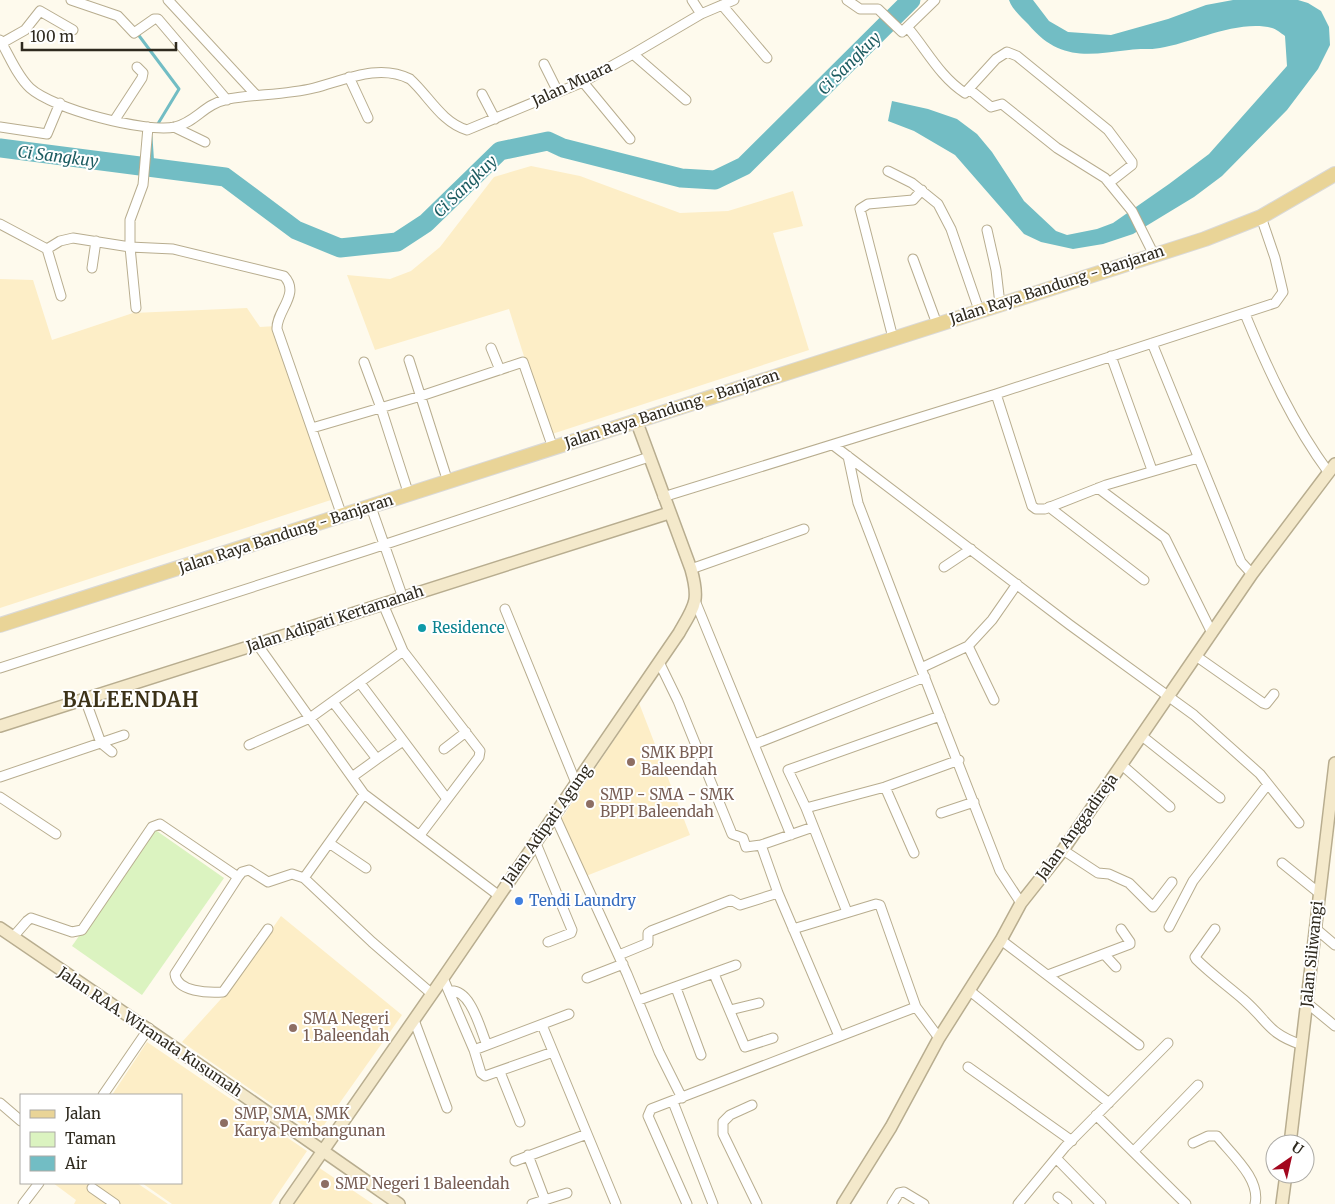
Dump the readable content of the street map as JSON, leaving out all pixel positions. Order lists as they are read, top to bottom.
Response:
{
  "streets": {
    "main road": [
      "Jalan Raya Bandung - Banjaran",
      "Jalan Adipati Kertamanah",
      "Jalan Adipati Agung",
      "Jalan Anggadireja",
      "Jalan Siliwangi",
      "Jalan RAA. Wiranata Kusumah"
    ],
    "street": ["Jalan Muara"]
  },
  "crossings": [
    ["Jalan Adipati Agung", "Jalan RAA. Wiranata Kusumah"]
  ],
  "districts": ["BALEENDAH"],
  "water": ["Ci Sangkuy"],
  "places": [
    "Residence",
    "SMK BPPI Baleendah",
    "SMP - SMA - SMK BPPI Baleendah",
    "Tendi Laundry",
    "SMA Negeri 1 Baleendah",
    "SMP, SMA, SMK Karya Pembangunan",
    "SMP Negeri 1 Baleendah"
  ],
  "legend": ["Jalan", "Taman", "Air"],
  "scale_bar": "100 m",
  "north": "top right"
}
